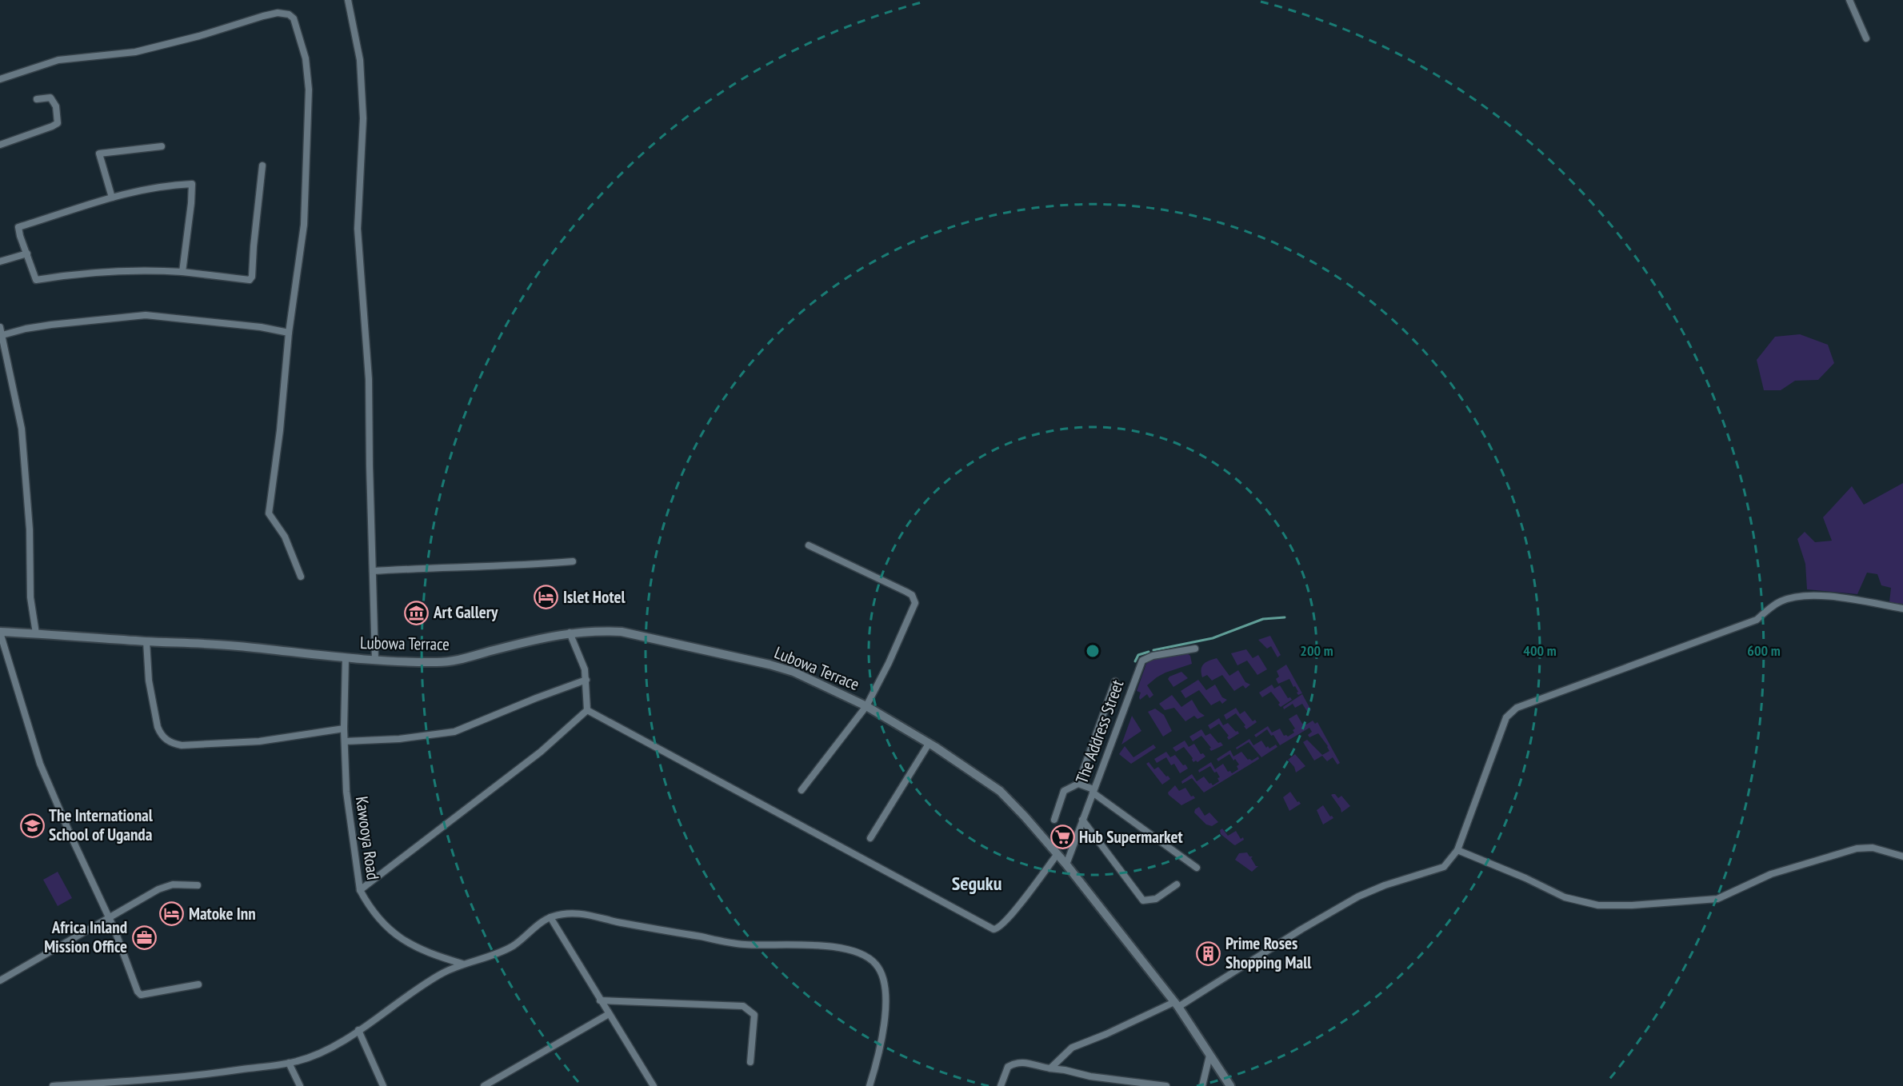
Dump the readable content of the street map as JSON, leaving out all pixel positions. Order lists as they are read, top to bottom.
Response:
{
  "streets": {
    "street": ["Lubowa Terrace", "The Address Street", "Kawooya Road"]
  },
  "crossings": [
    ["Lubowa Terrace", "The Address Street"],
    ["Lubowa Terrace", "Kawooya Road"]
  ],
  "districts": ["Seguku"],
  "places": {
    "hotel": ["Islet Hotel", "Matoke Inn"],
    "museum": ["Art Gallery"],
    "school or university": ["The International School of Uganda"],
    "supermarket": ["Hub Supermarket"],
    "office": ["Africa Inland Mission Office"],
    "building": ["Prime Roses Shopping Mall"]
  },
  "rings": ["200 m", "400 m", "600 m"]
}
